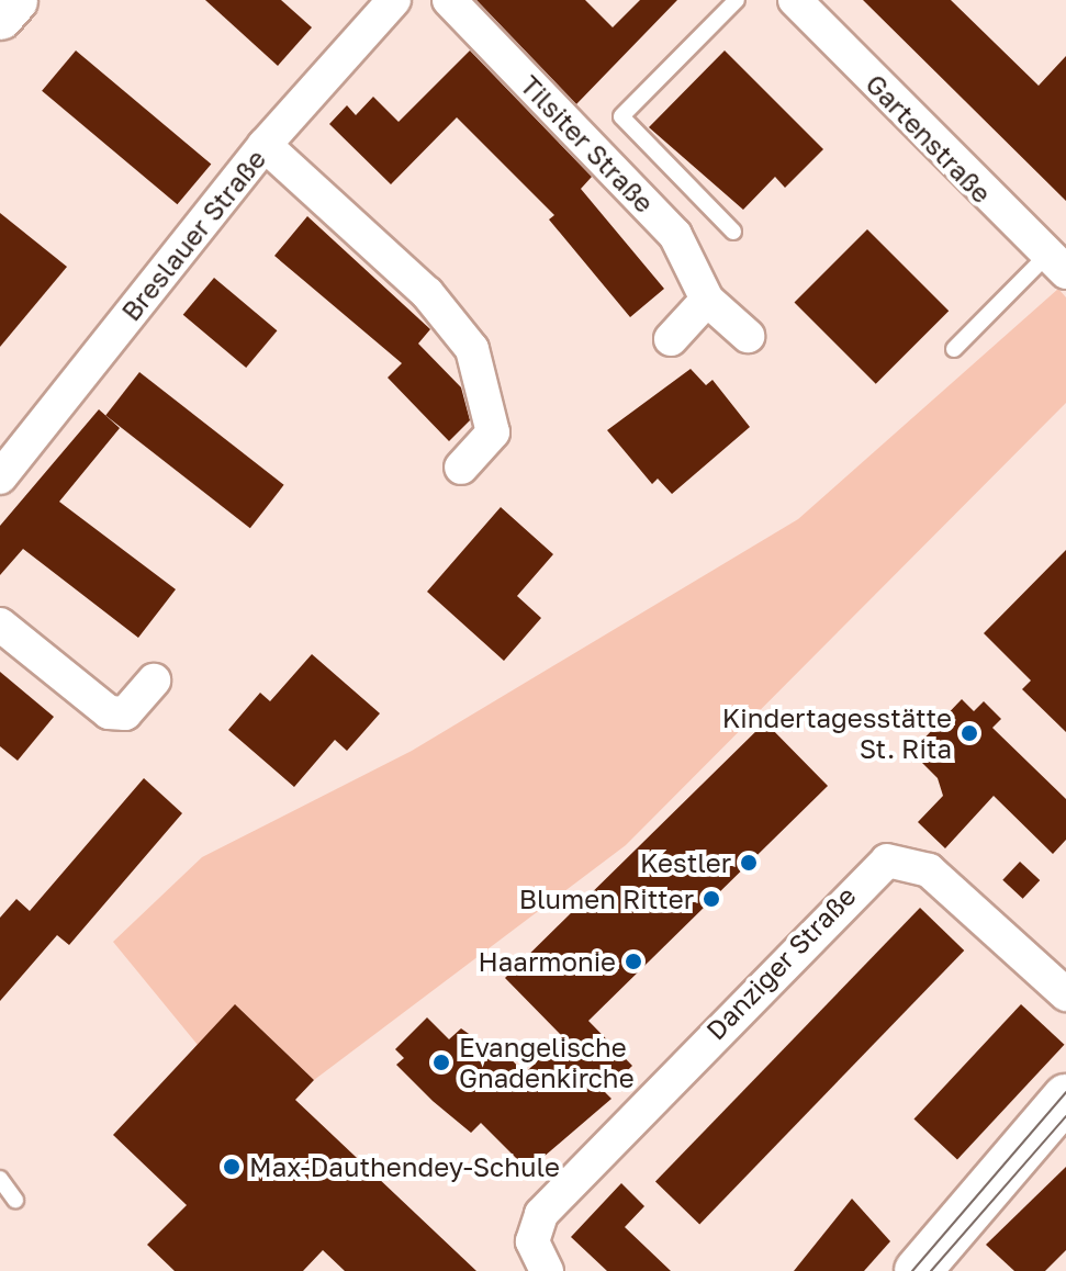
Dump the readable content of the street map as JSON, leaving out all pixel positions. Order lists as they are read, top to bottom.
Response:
{
  "streets": {
    "street": [
      "Gartenstraße",
      "Tilsiter Straße",
      "Breslauer Straße",
      "Danziger Straße"
    ]
  },
  "places": [
    "Kindertagesstätte St. Rita",
    "Kestler",
    "Blumen Ritter",
    "Haarmonie",
    "Evangelische Gnadenkirche",
    "Max-Dauthendey-Schule"
  ]
}
